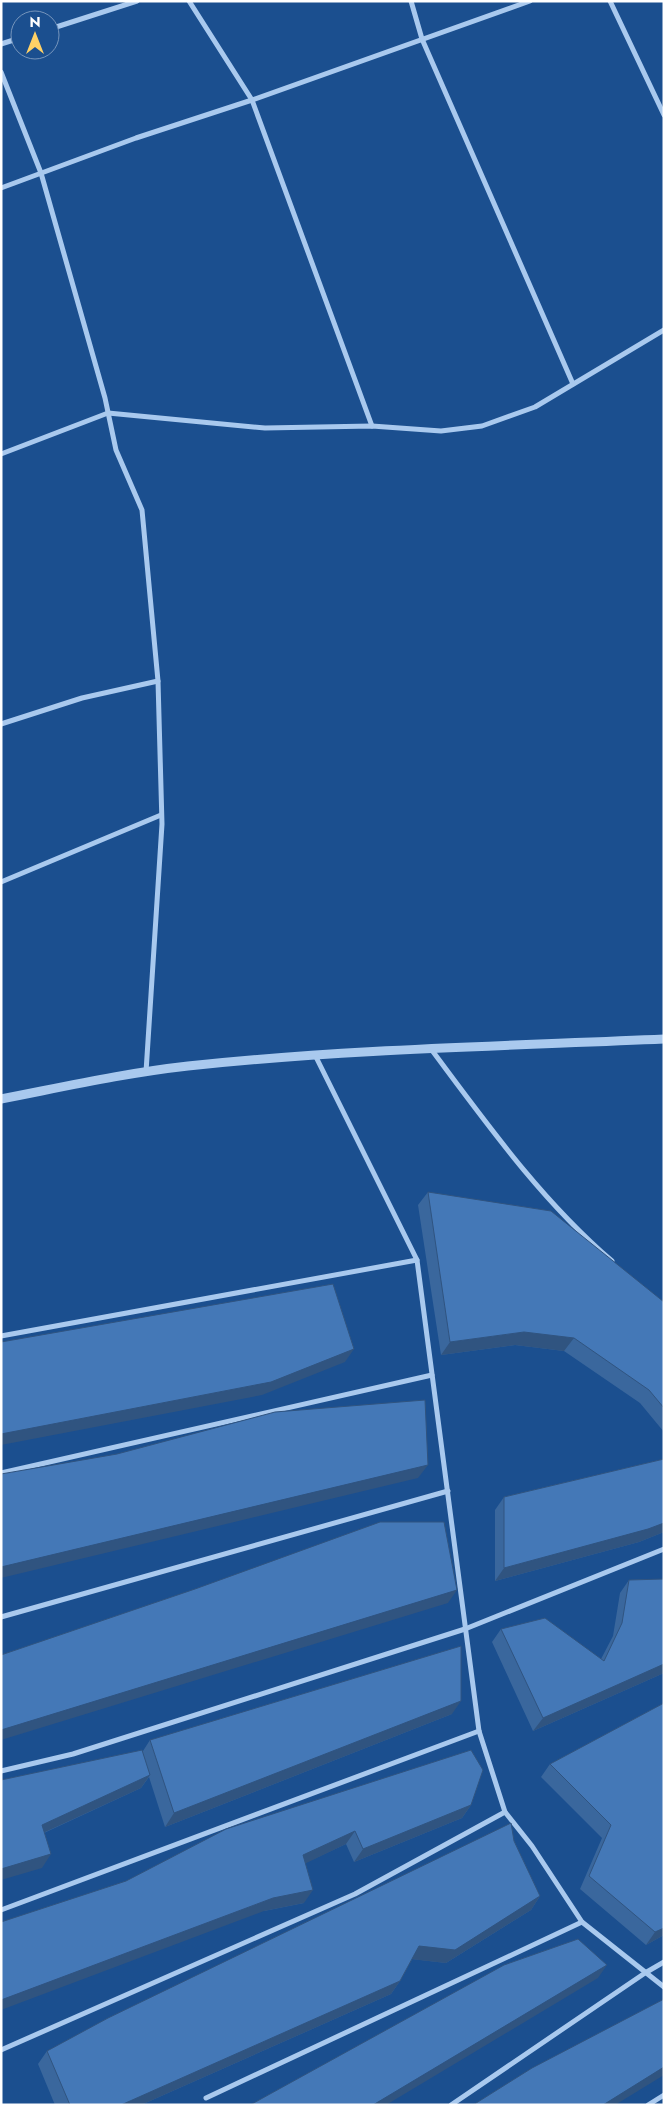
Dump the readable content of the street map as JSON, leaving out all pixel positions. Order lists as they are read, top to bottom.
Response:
{
  "north": "top"
}
